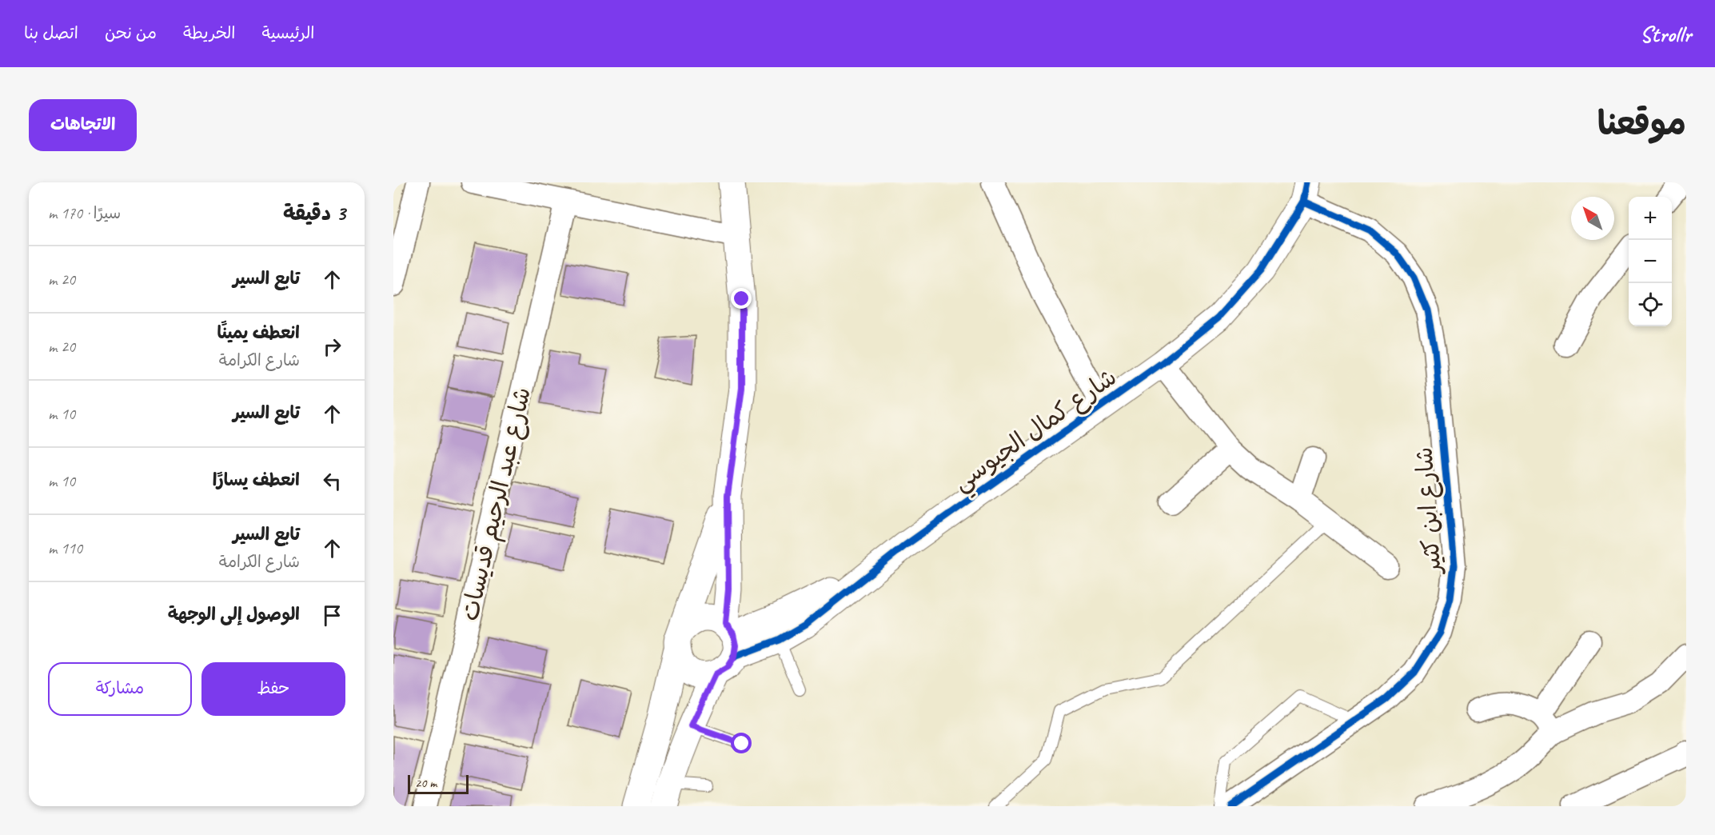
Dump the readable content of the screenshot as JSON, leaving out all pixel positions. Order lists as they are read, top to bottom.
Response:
{
  "streets": {
    "street": ["شارع كمال الجيوسي", "شارع عبد الرحيم قديسات", "شارع ابن كثير"]
  },
  "crossings": [
    ["شارع كمال الجيوسي", "شارع ابن كثير"]
  ],
  "scale_bar": "20 m",
  "north": "top left",
  "page": {
    "header": "Strollr",
    "nav": [
      "الرئيسية",
      "الخريطة",
      "من نحن",
      "اتصل بنا"
    ],
    "title": "موقعنا",
    "buttons": [
      "الاتجاهات",
      ["حفظ", "مشاركة"]
    ],
    "heading": ["3 دقيقة", "سيرًا · 170 m"],
    "map_buttons": ["+", "−"],
    "list": [
      ["تابع السير", "20 m"],
      ["انعطف يمينًا", "شارع الكرامة", "20 m"],
      ["تابع السير", "10 m"],
      ["انعطف يسارًا", "10 m"],
      ["تابع السير", "شارع الكرامة", "110 m"],
      "الوصول إلى الوجهة"
    ],
    "scale": "20 m"
  }
}
